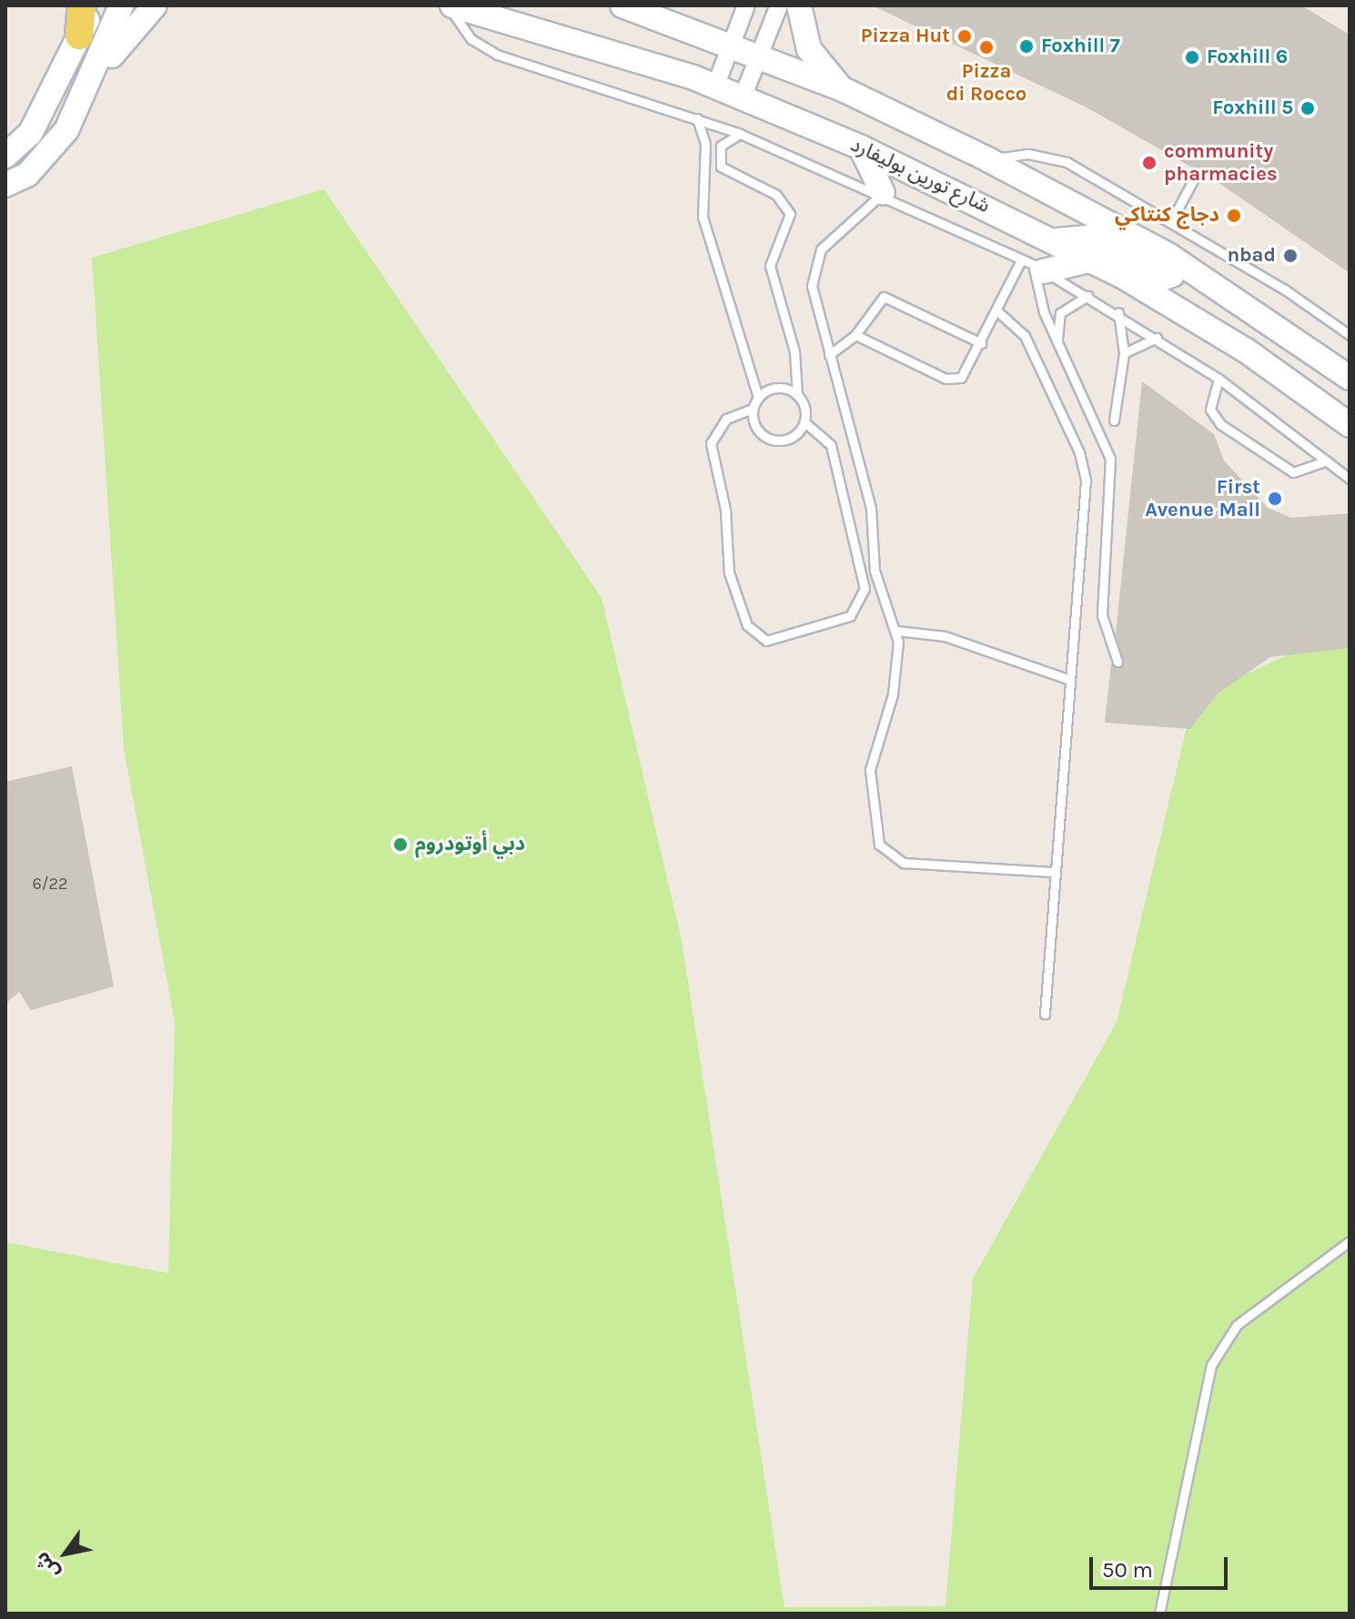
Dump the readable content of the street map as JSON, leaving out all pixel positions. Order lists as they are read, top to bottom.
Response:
{
  "streets": {
    "main road": ["شارع تورين بوليفارد"]
  },
  "places": [
    "Pizza Hut",
    "Foxhill 7",
    "Pizza di Rocco",
    "Foxhill 6",
    "Foxhill 5",
    "community pharmacies",
    "دجاج كنتاكي",
    "nbad",
    "First Avenue Mall",
    "دبي أوتودروم"
  ],
  "house_numbers": ["6/22"],
  "scale_bar": "50 m",
  "north": "bottom left"
}
